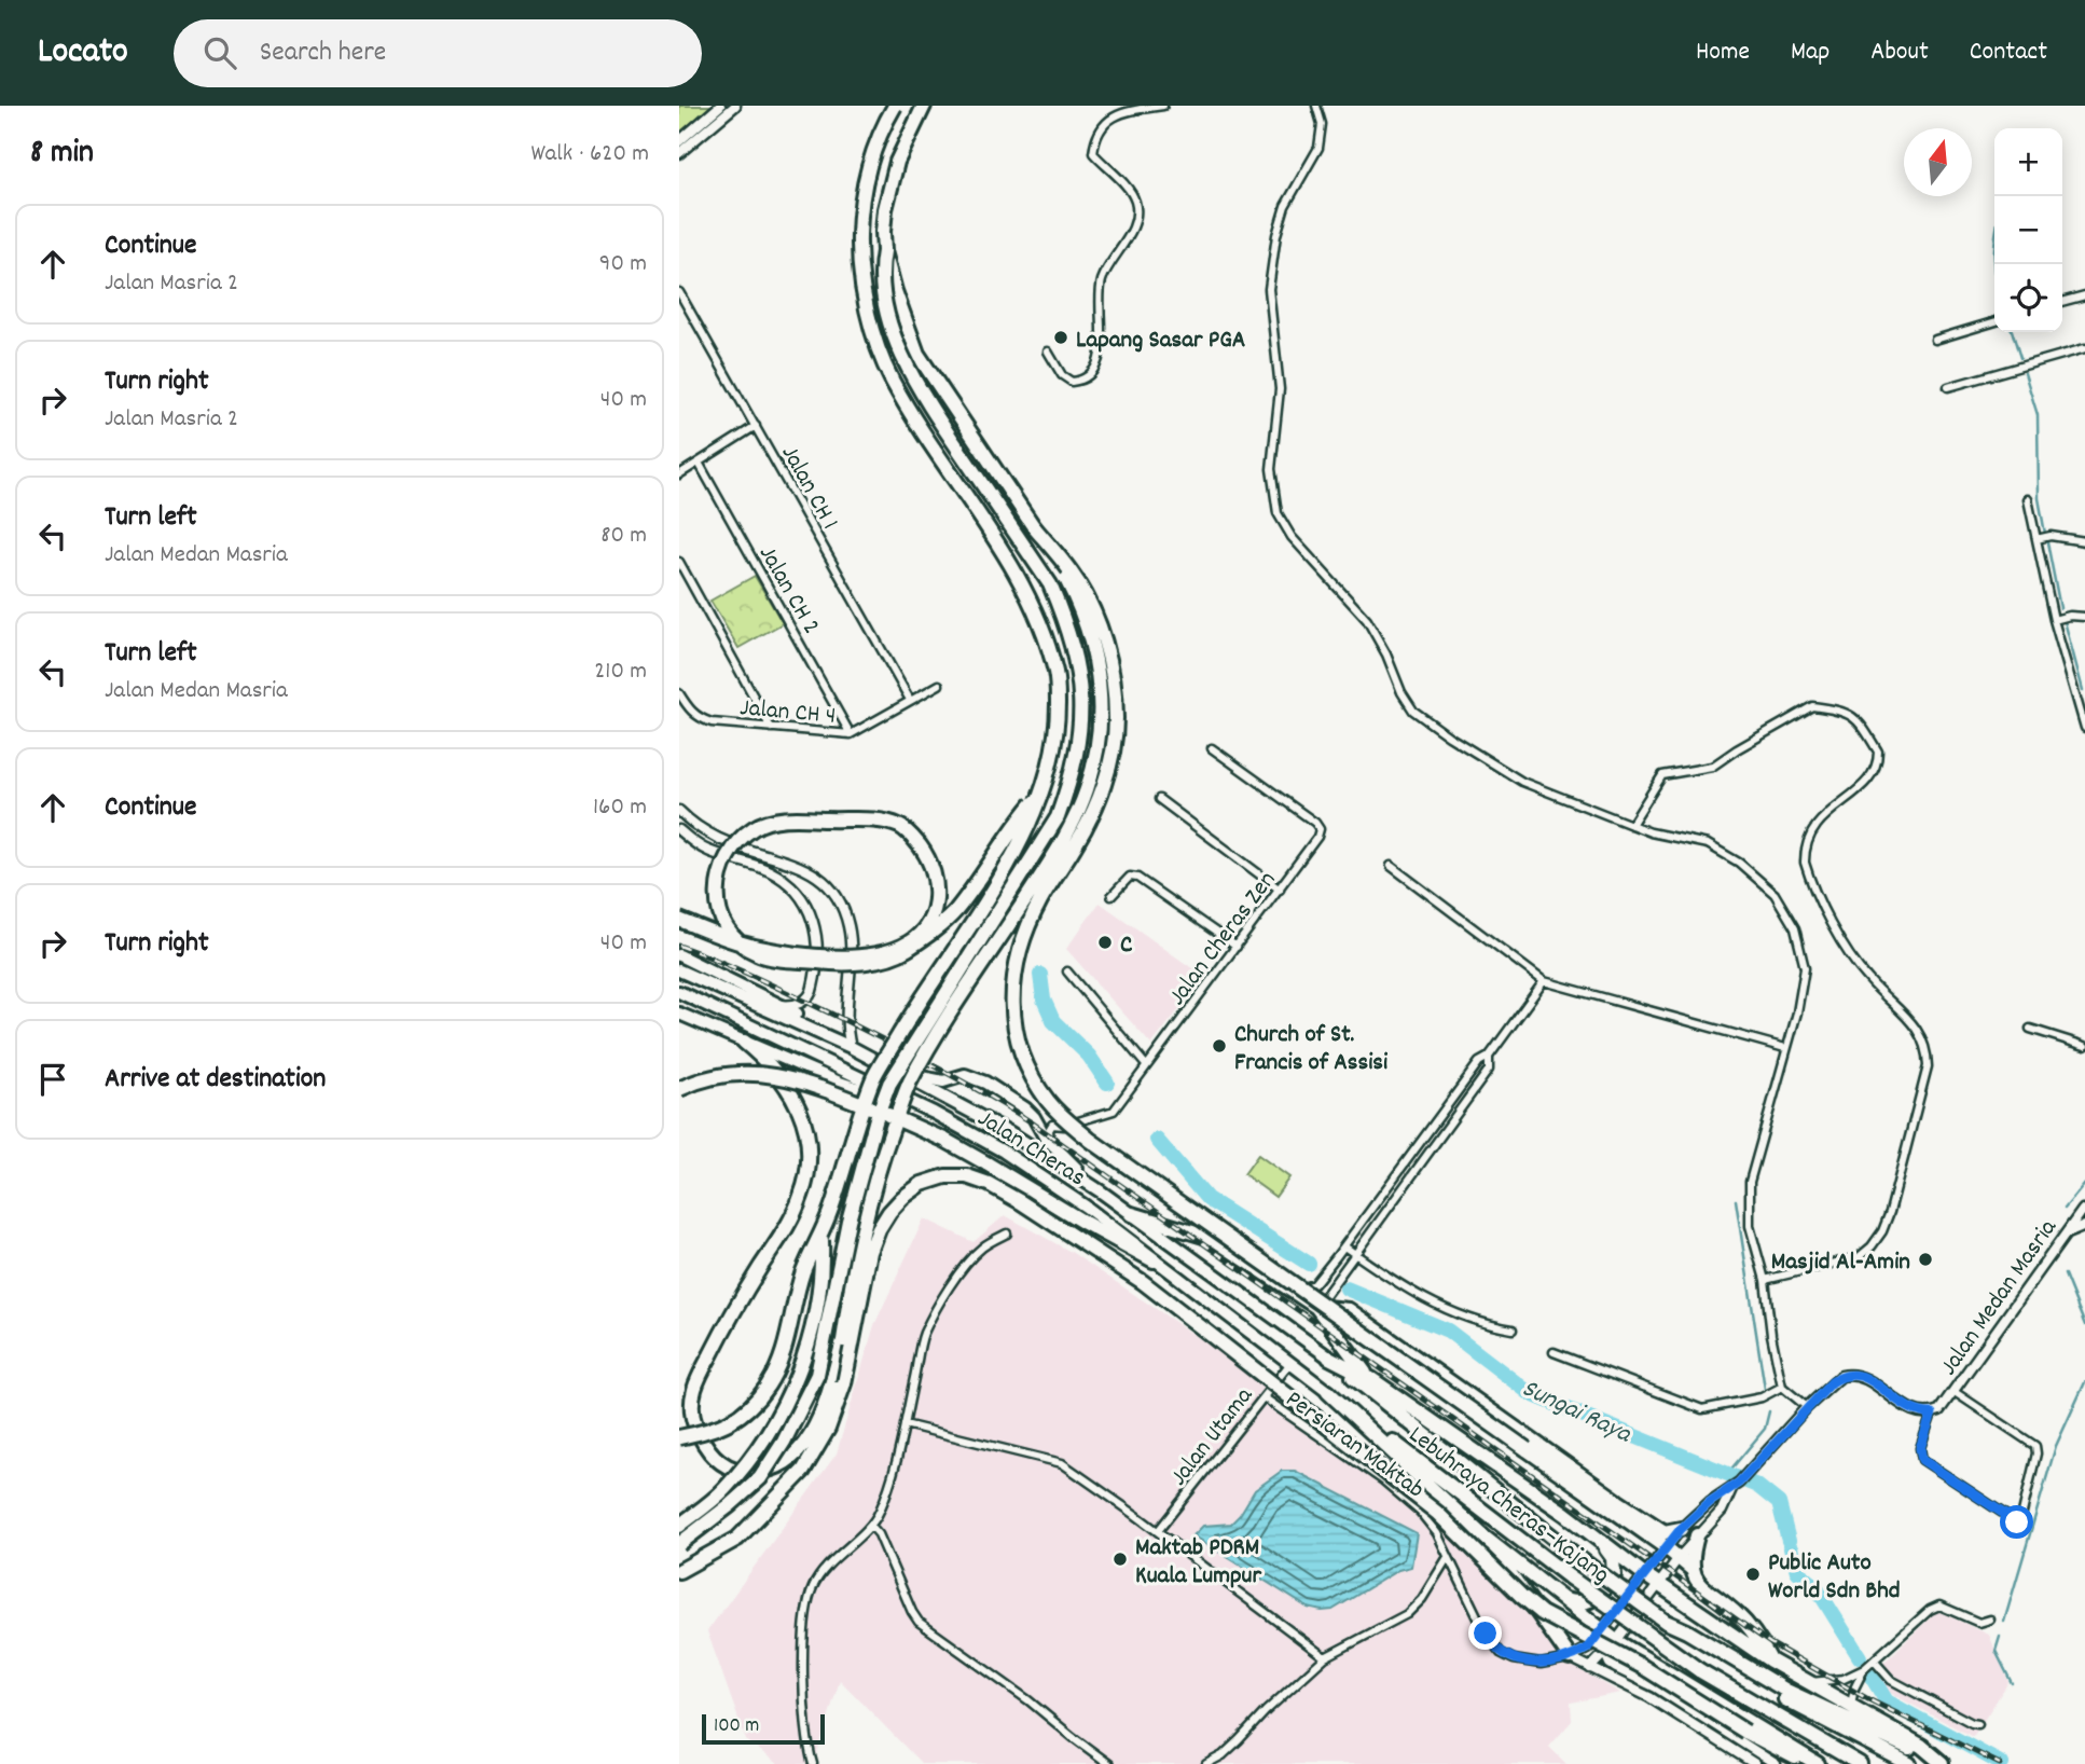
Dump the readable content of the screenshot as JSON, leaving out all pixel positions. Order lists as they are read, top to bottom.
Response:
{
  "streets": {
    "highway": ["Jalan Cheras", "Lebuhraya Cheras–Kajang"],
    "street": [
      "Jalan CH 1",
      "Jalan CH 2",
      "Jalan CH 4",
      "Jalan Cheras Zen",
      "Jalan Medan Masria",
      "Jalan Utama",
      "Persiaran Maktab"
    ]
  },
  "crossings": [
    ["Jalan CH 1", "Jalan CH 4"],
    ["Jalan CH 2", "Jalan CH 4"],
    ["Jalan Cheras", "Jalan Utama"],
    ["Jalan Cheras", "Lebuhraya Cheras–Kajang"],
    ["Jalan Utama", "Persiaran Maktab"]
  ],
  "water": ["Sungai Raya"],
  "places": [
    "Lapang Sasar PGA",
    "C",
    "Church of St. Francis of Assisi",
    "Masjid Al-Amin",
    "Maktab PDRM Kuala Lumpur",
    "Public Auto World Sdn Bhd"
  ],
  "scale_bar": "100 m",
  "north": "top",
  "page": {
    "header": "Locato",
    "search": "Search here",
    "nav": [
      "Home",
      "Map",
      "About",
      "Contact"
    ],
    "heading": ["8 min", "Walk · 620 m"],
    "map_buttons": ["+", "−"],
    "list": [
      ["Continue", "Jalan Masria 2", "90 m"],
      ["Turn right", "Jalan Masria 2", "40 m"],
      ["Turn left", "Jalan Medan Masria", "80 m"],
      ["Turn left", "Jalan Medan Masria", "210 m"],
      ["Continue", "160 m"],
      ["Turn right", "40 m"],
      "Arrive at destination"
    ],
    "scale": "100 m"
  }
}
